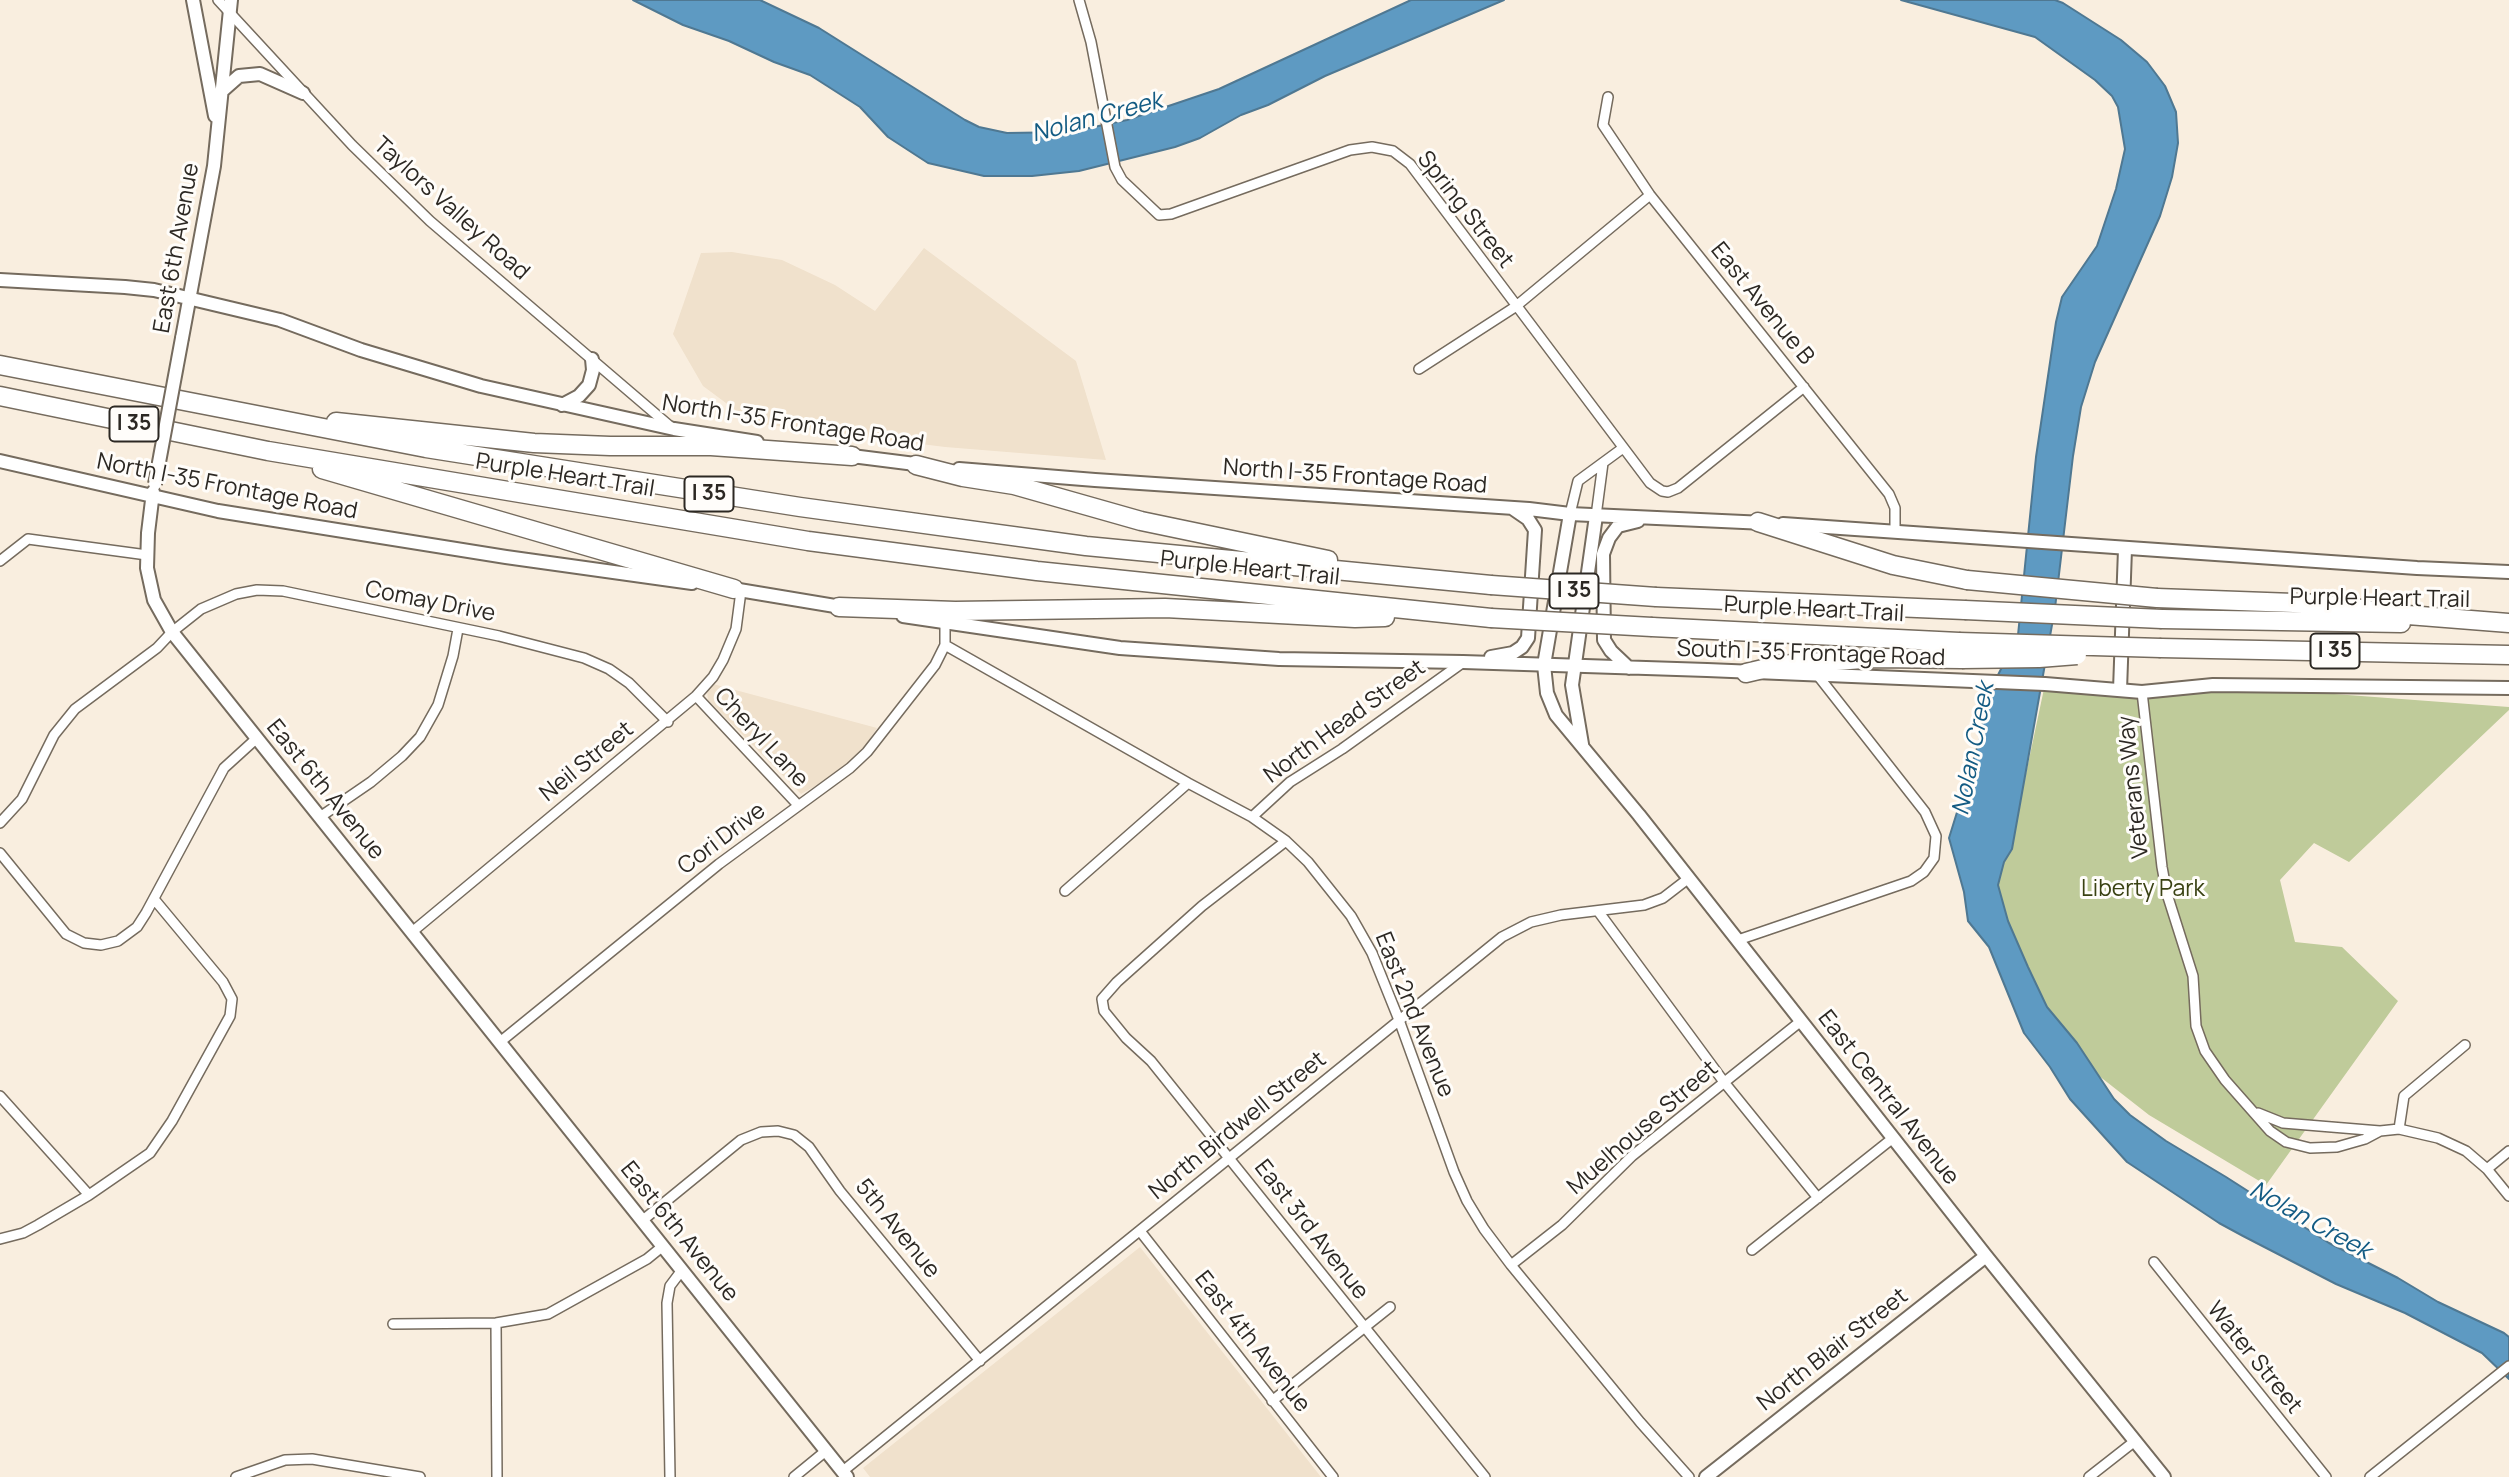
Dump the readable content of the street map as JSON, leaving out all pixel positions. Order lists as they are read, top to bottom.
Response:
{
  "streets": {
    "highway": ["I 35", "Purple Heart Trail"],
    "main road": [
      "East 6th Avenue",
      "North I-35 Frontage Road",
      "South I-35 Frontage Road",
      "East Central Avenue",
      "North Blair Street"
    ],
    "street": [
      "Taylors Valley Road",
      "Spring Street",
      "East Avenue B",
      "Comay Drive",
      "North Head Street",
      "Cheryl Lane",
      "Neil Street",
      "Veterans Way",
      "Cori Drive",
      "East 2nd Avenue",
      "North Birdwell Street",
      "Muelhouse Street",
      "5th Avenue",
      "East 3rd Avenue",
      "East 4th Avenue",
      "Water Street"
    ]
  },
  "crossings": [
    ["Taylors Valley Road", "East 6th Avenue"],
    ["Taylors Valley Road", "North I-35 Frontage Road"],
    ["Spring Street", "East Avenue B"],
    ["Spring Street", "East Central Avenue"],
    ["East 6th Avenue", "North I-35 Frontage Road"],
    ["East 6th Avenue", "Comay Drive"],
    ["East 6th Avenue", "Neil Street"],
    ["East 6th Avenue", "Cori Drive"],
    ["East 6th Avenue", "North Birdwell Street"],
    ["East 6th Avenue", "5th Avenue"],
    ["I 35", "Purple Heart Trail"],
    ["North I-35 Frontage Road", "South I-35 Frontage Road"],
    ["North I-35 Frontage Road", "North Head Street"],
    ["North I-35 Frontage Road", "Neil Street"],
    ["North I-35 Frontage Road", "East Central Avenue"],
    ["Comay Drive", "Neil Street"],
    ["South I-35 Frontage Road", "Veterans Way"],
    ["South I-35 Frontage Road", "East Central Avenue"],
    ["North Head Street", "East 2nd Avenue"],
    ["Cheryl Lane", "Neil Street"],
    ["Cheryl Lane", "Cori Drive"],
    ["Cori Drive", "East 2nd Avenue"],
    ["East 2nd Avenue", "North Birdwell Street"],
    ["East 2nd Avenue", "Muelhouse Street"],
    ["East 2nd Avenue", "East 3rd Avenue"],
    ["East Central Avenue", "North Birdwell Street"],
    ["East Central Avenue", "Muelhouse Street"],
    ["East Central Avenue", "North Blair Street"],
    ["North Birdwell Street", "5th Avenue"],
    ["North Birdwell Street", "East 3rd Avenue"],
    ["North Birdwell Street", "East 4th Avenue"]
  ],
  "water": ["Nolan Creek"],
  "parks": ["Liberty Park"]
}
